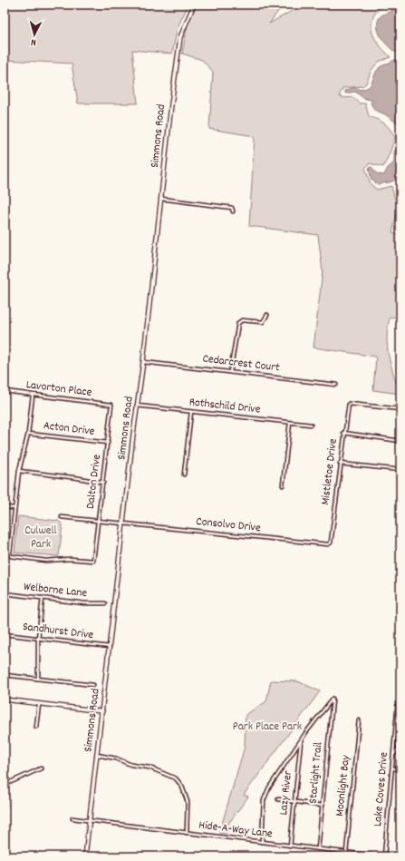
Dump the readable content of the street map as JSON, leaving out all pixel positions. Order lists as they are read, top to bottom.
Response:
{
  "streets": {
    "street": [
      "Simmons Road",
      "Cedarcrest Court",
      "Lavorton Place",
      "Rothschild Drive",
      "Acton Drive",
      "Mistletoe Drive",
      "Dalton Drive",
      "Consolvo Drive",
      "Welborne Lane",
      "Sandhurst Drive",
      "Starlight Trail",
      "Moonlight Bay",
      "Lake Coves Drive",
      "Lazy River",
      "Hide-A-Way Lane"
    ]
  },
  "crossings": [
    ["Simmons Road", "Cedarcrest Court"],
    ["Simmons Road", "Rothschild Drive"],
    ["Simmons Road", "Consolvo Drive"],
    ["Simmons Road", "Sandhurst Drive"],
    ["Simmons Road", "Hide-A-Way Lane"],
    ["Lavorton Place", "Dalton Drive"],
    ["Acton Drive", "Dalton Drive"],
    ["Mistletoe Drive", "Consolvo Drive"],
    ["Dalton Drive", "Consolvo Drive"],
    ["Starlight Trail", "Lazy River"],
    ["Starlight Trail", "Hide-A-Way Lane"],
    ["Moonlight Bay", "Hide-A-Way Lane"],
    ["Lazy River", "Hide-A-Way Lane"]
  ],
  "parks": ["Culwell Park", "Park Place Park"],
  "north": "bottom"
}
